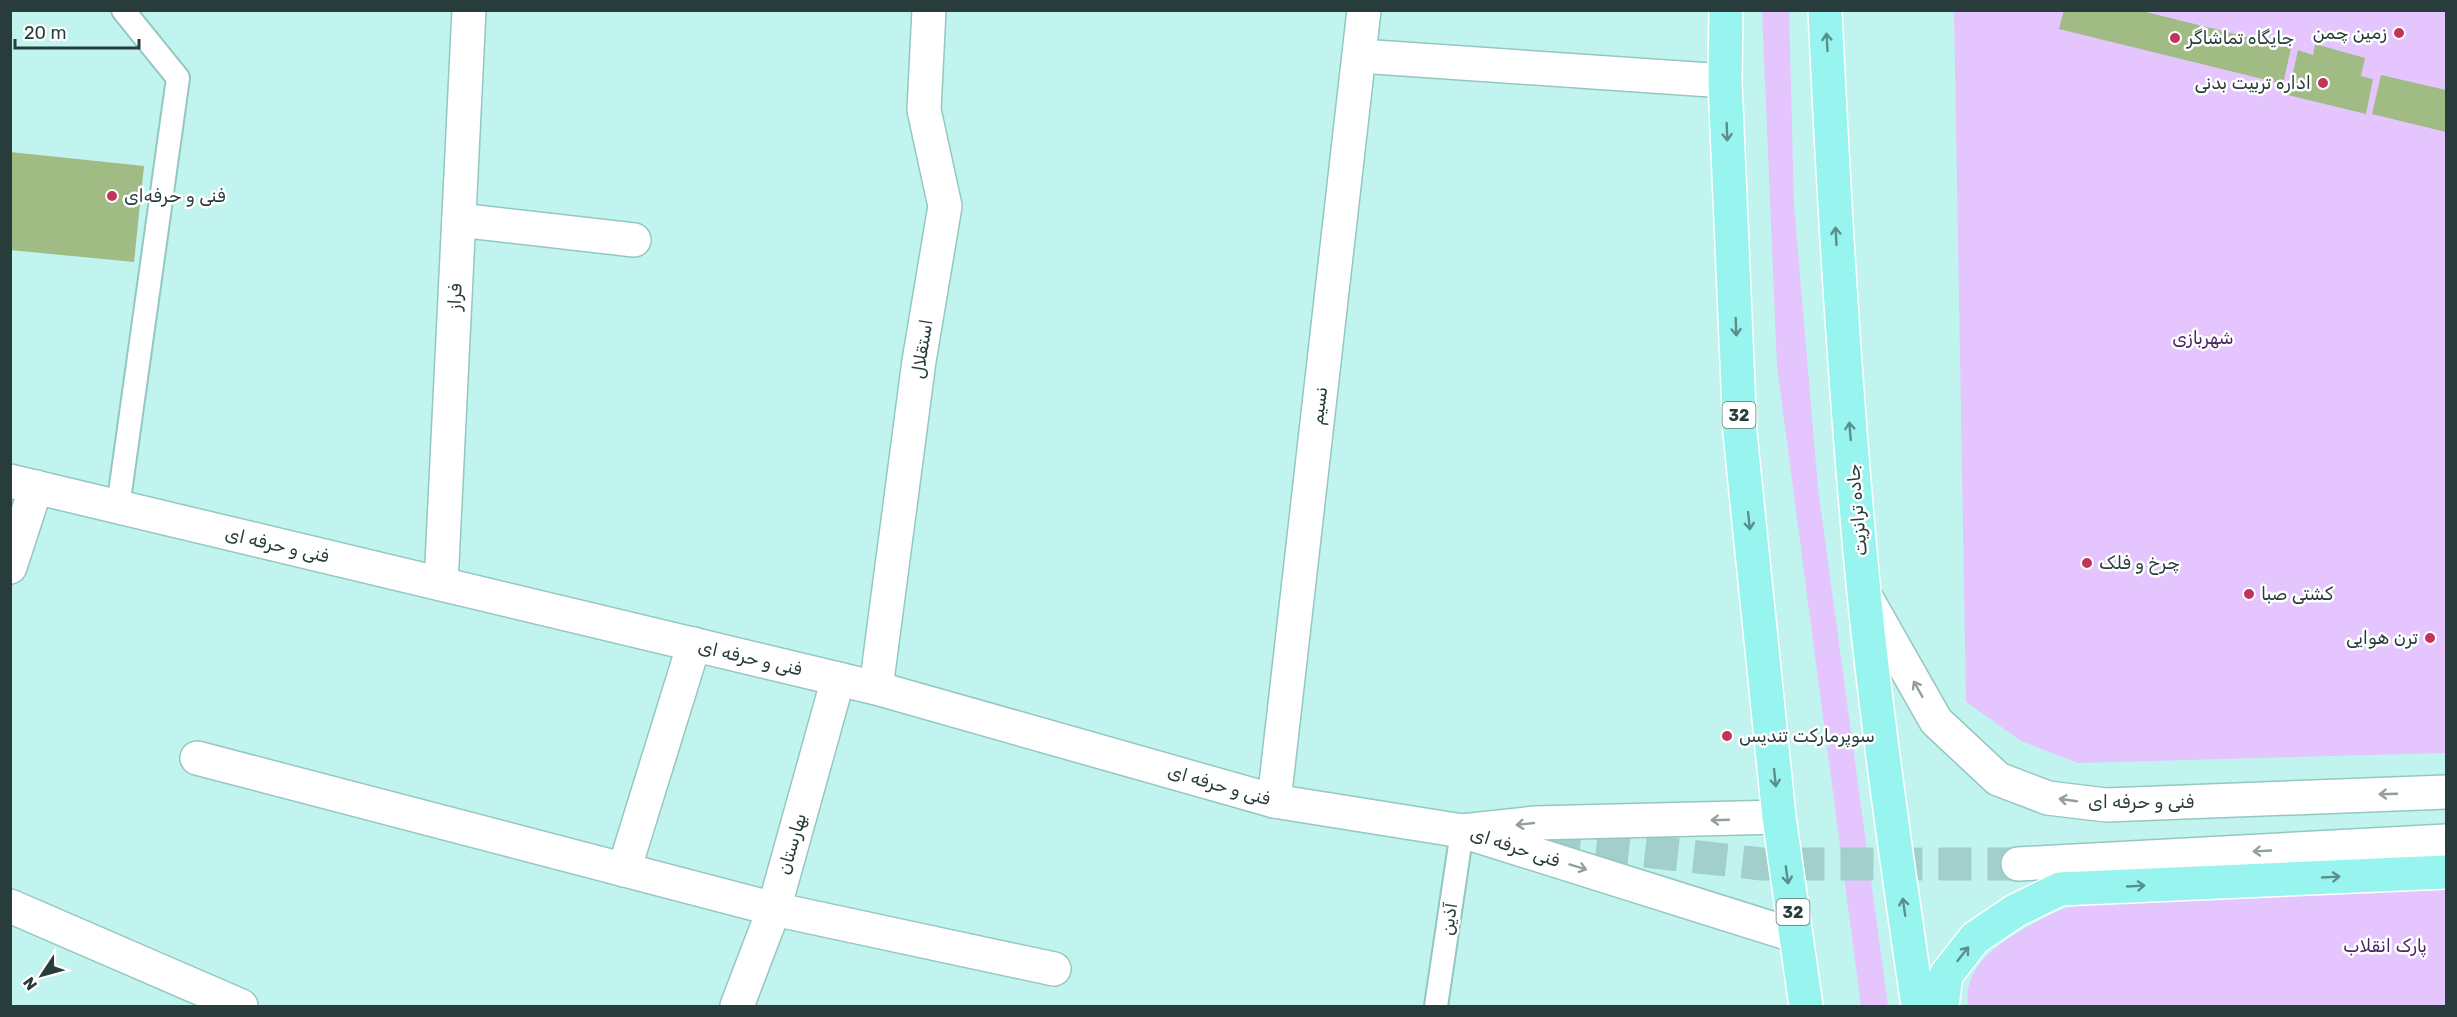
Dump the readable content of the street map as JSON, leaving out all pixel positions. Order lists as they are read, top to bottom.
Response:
{
  "streets": {
    "main road": ["32", "جاده ترانزیت"],
    "street": [
      "فراز",
      "استقلال",
      "نسيم",
      "فنی و حرفه ای",
      "بهارستان",
      "فنی حرفه ای"
    ],
    "lane": ["آذین"]
  },
  "crossings": [
    ["فراز", "فنی و حرفه ای"],
    ["استقلال", "فنی و حرفه ای"],
    ["نسيم", "فنی و حرفه ای"],
    ["32", "فنی حرفه ای"],
    ["جاده ترانزیت", "فنی و حرفه ای"],
    ["فنی و حرفه ای", "بهارستان"],
    ["فنی و حرفه ای", "فنی حرفه ای"],
    ["فنی و حرفه ای", "آذین"],
    ["فنی حرفه ای", "آذین"]
  ],
  "parks": ["شهربازی", "پارک انقلاب"],
  "places": [
    "زمین چمن",
    "جایگاه تماشاگر",
    "اداره تربیت بدنی",
    "فنی و حرفه‌ای",
    "چرخ و فلک",
    "کشتی صبا",
    "ترن هوایی",
    "سوپرمارکت تندیس"
  ],
  "scale_bar": "20 m",
  "north": "bottom left"
}
